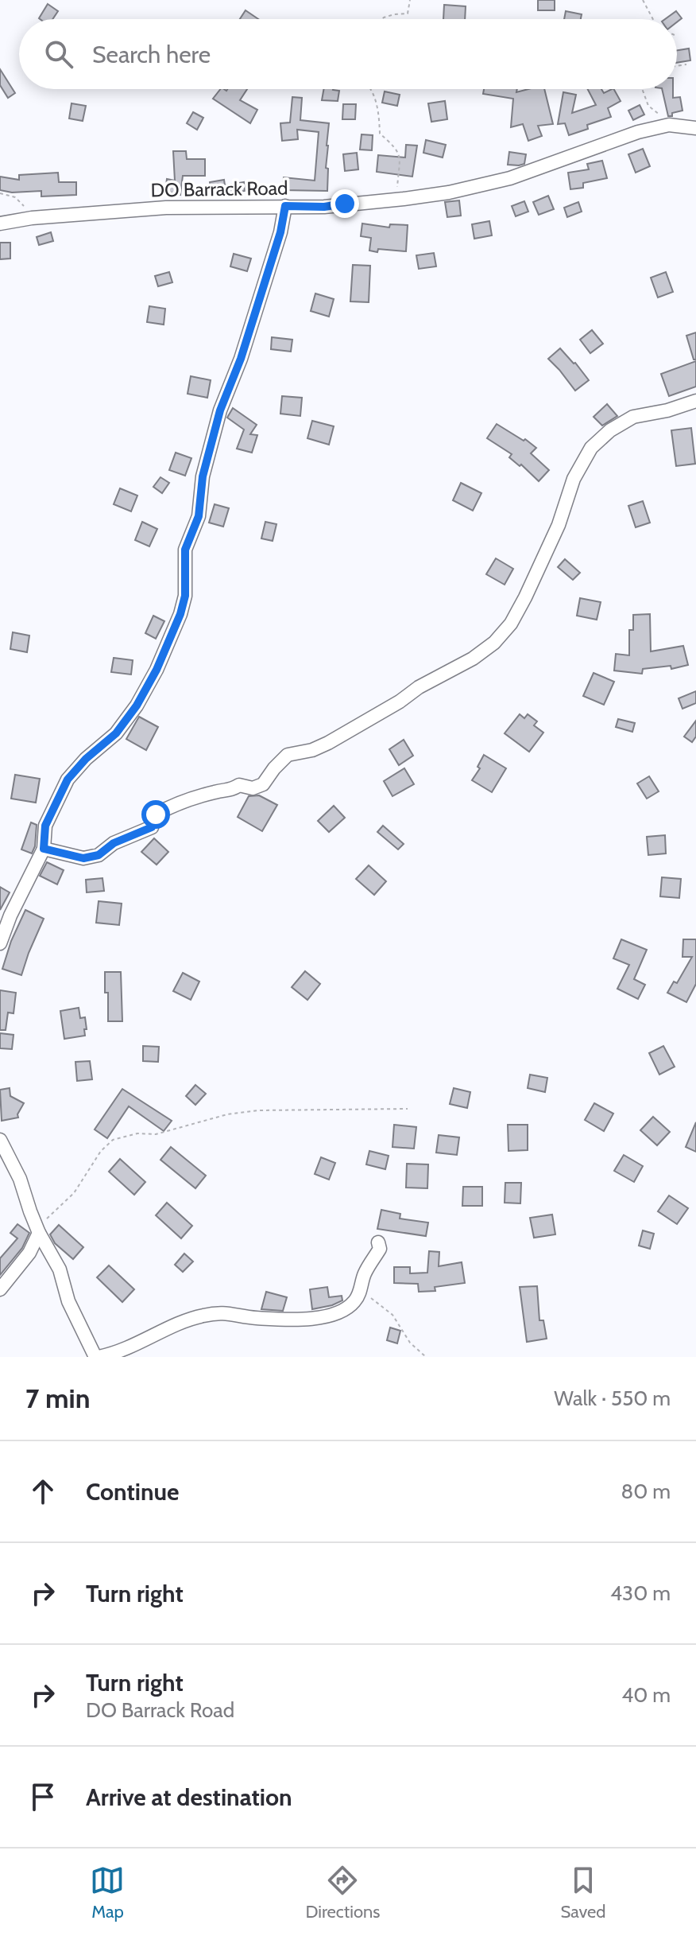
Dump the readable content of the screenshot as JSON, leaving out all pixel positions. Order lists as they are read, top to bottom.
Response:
{
  "streets": {
    "street": ["DO Barrack Road"]
  },
  "page": {
    "search": "Search here",
    "heading": ["7 min", "Walk · 550 m"],
    "list": [
      ["Continue", "80 m"],
      ["Turn right", "430 m"],
      ["Turn right", "DO Barrack Road", "40 m"],
      "Arrive at destination"
    ],
    "nav": ["Map", "Directions", "Saved"]
  }
}
